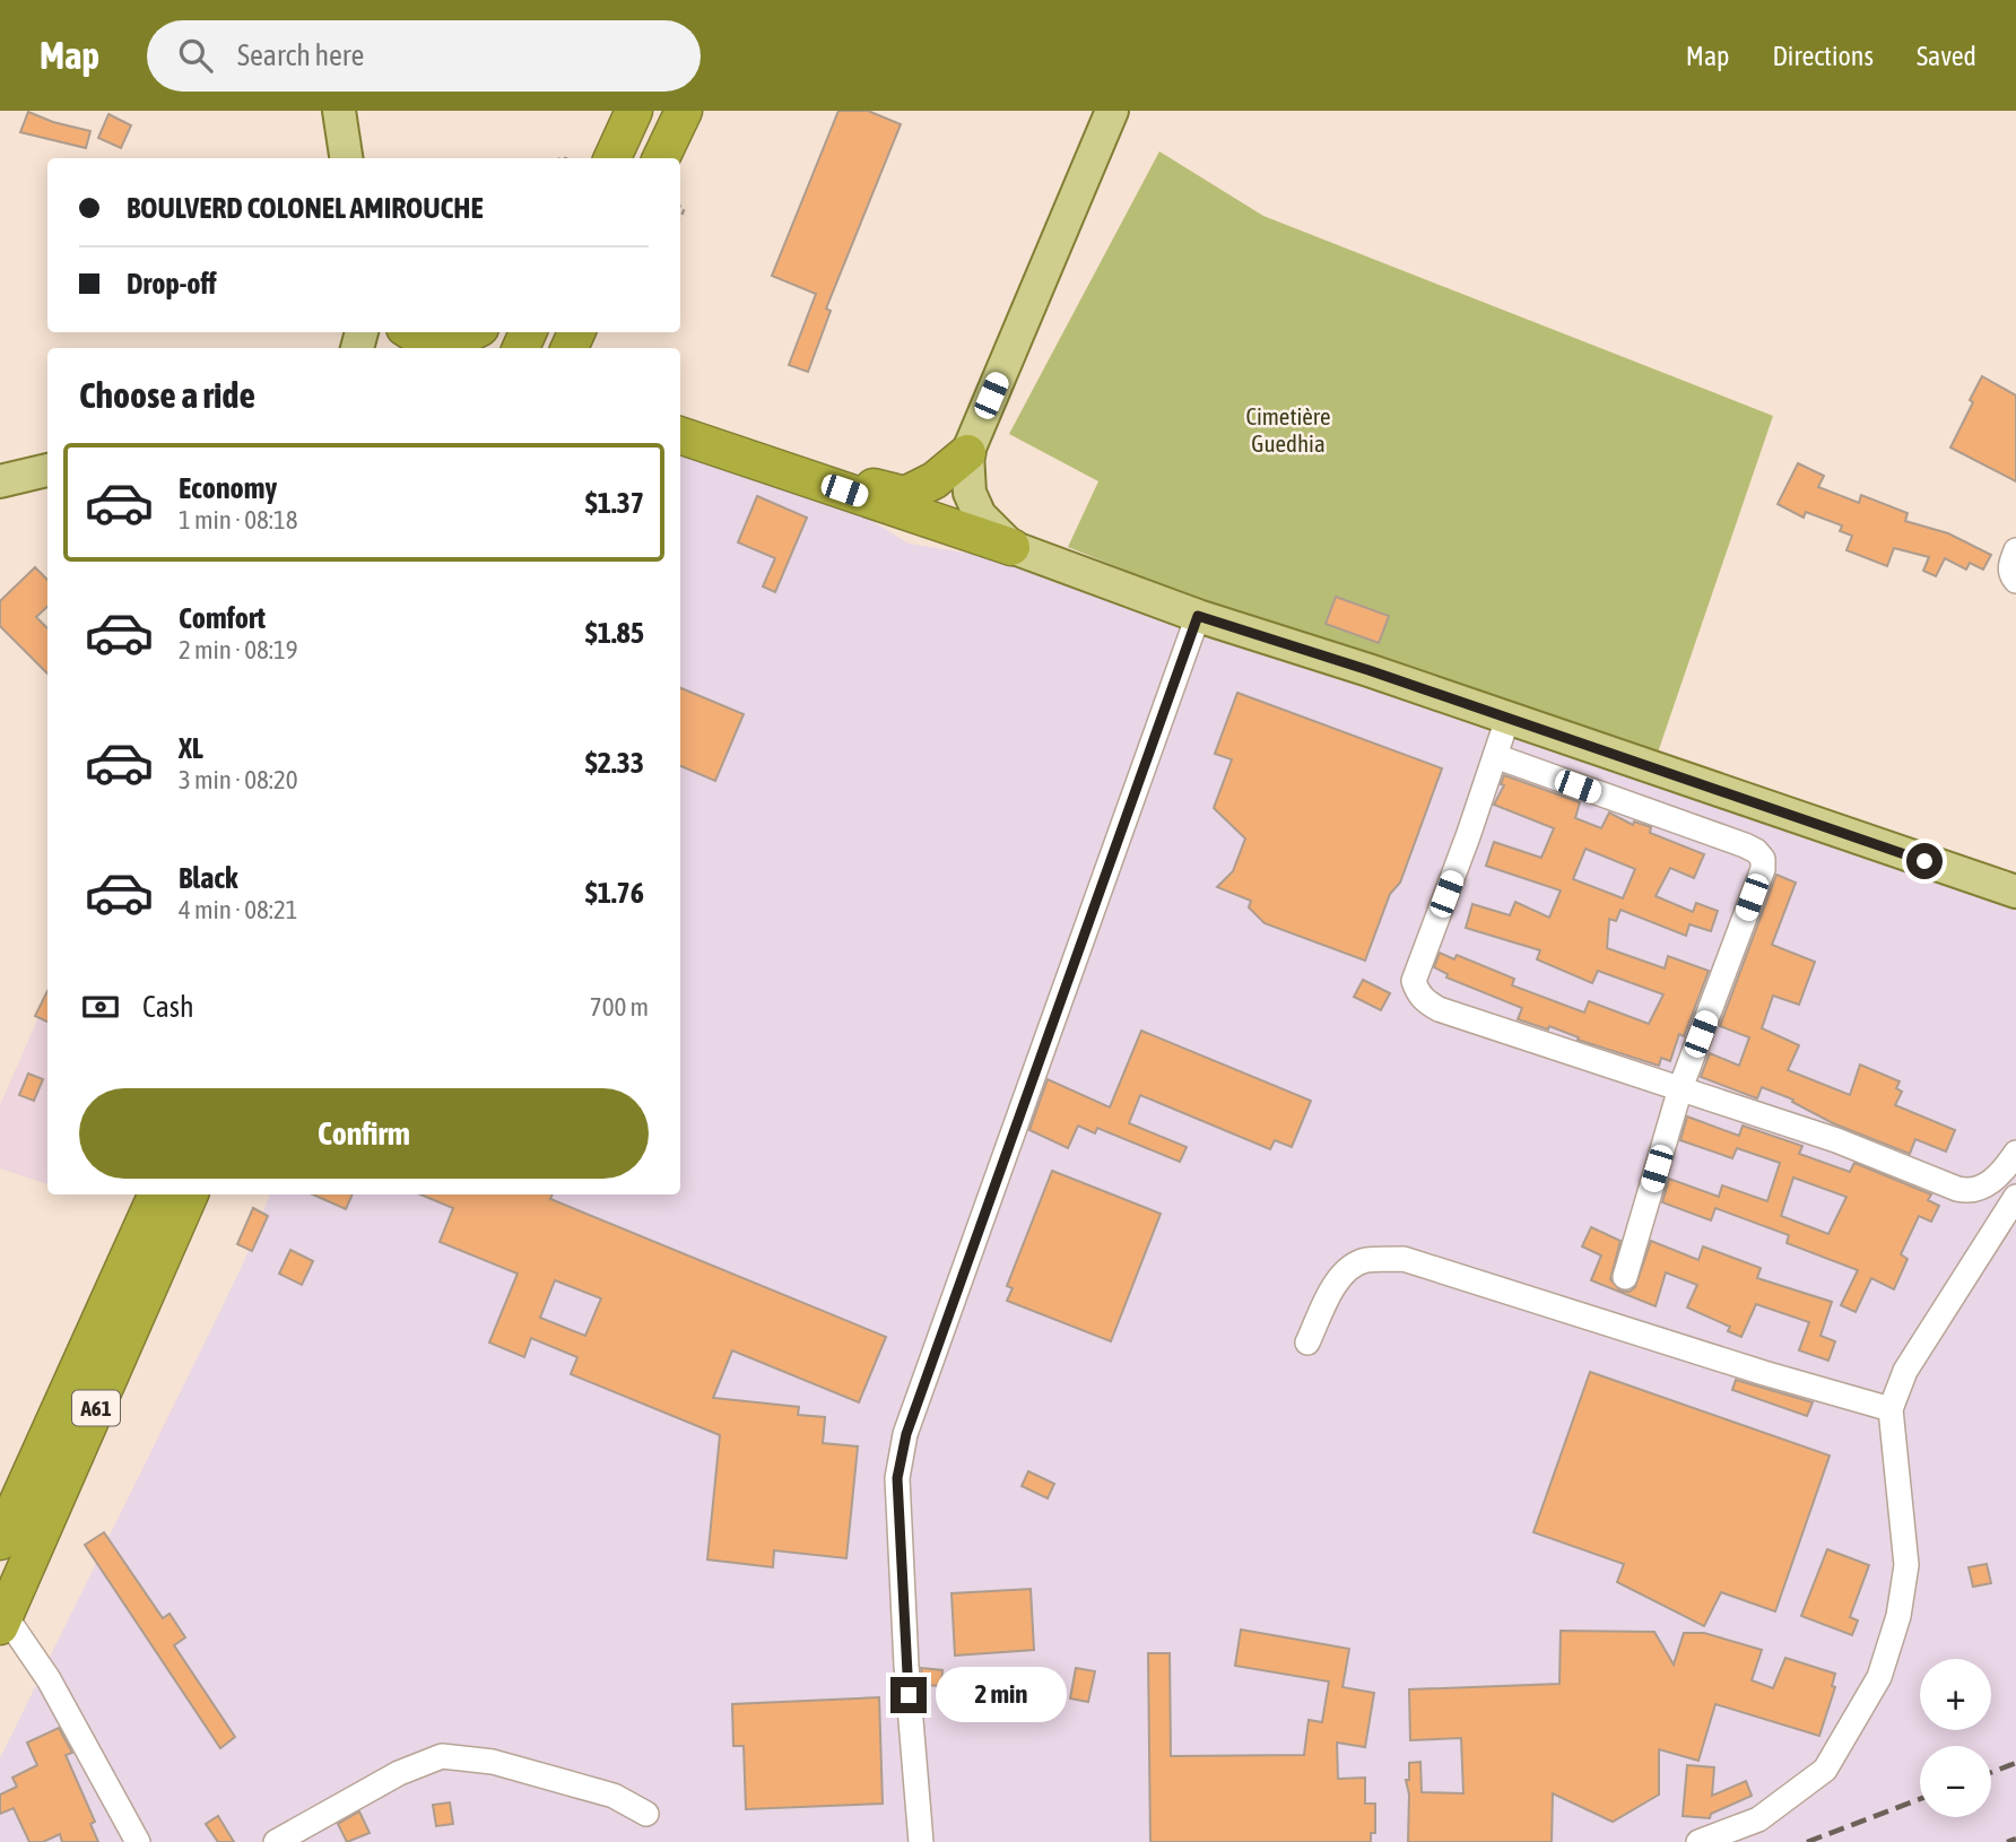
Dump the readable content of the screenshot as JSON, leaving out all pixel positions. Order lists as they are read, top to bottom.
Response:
{
  "streets": {
    "highway": ["A61"]
  },
  "parks": ["Cimetière Guedhia"],
  "page": {
    "header": "Map",
    "search": "Search here",
    "nav": ["Map", "Directions", "Saved"],
    "banner": ["BOULVERD COLONEL AMIROUCHE", "Drop-off"],
    "heading": "Choose a ride",
    "list": [
      {
        "name": "Economy",
        "note": "1 min · 08:18",
        "value": "$1.37"
      },
      {
        "name": "Comfort",
        "note": "2 min · 08:19",
        "value": "$1.85"
      },
      {
        "name": "XL",
        "note": "3 min · 08:20",
        "value": "$2.33"
      },
      {
        "name": "Black",
        "note": "4 min · 08:21",
        "value": "$1.76"
      }
    ],
    "pay": ["Cash", "700 m"],
    "buttons": "Confirm",
    "map_buttons": ["+", "−"],
    "bubble": "2 min"
  }
}
